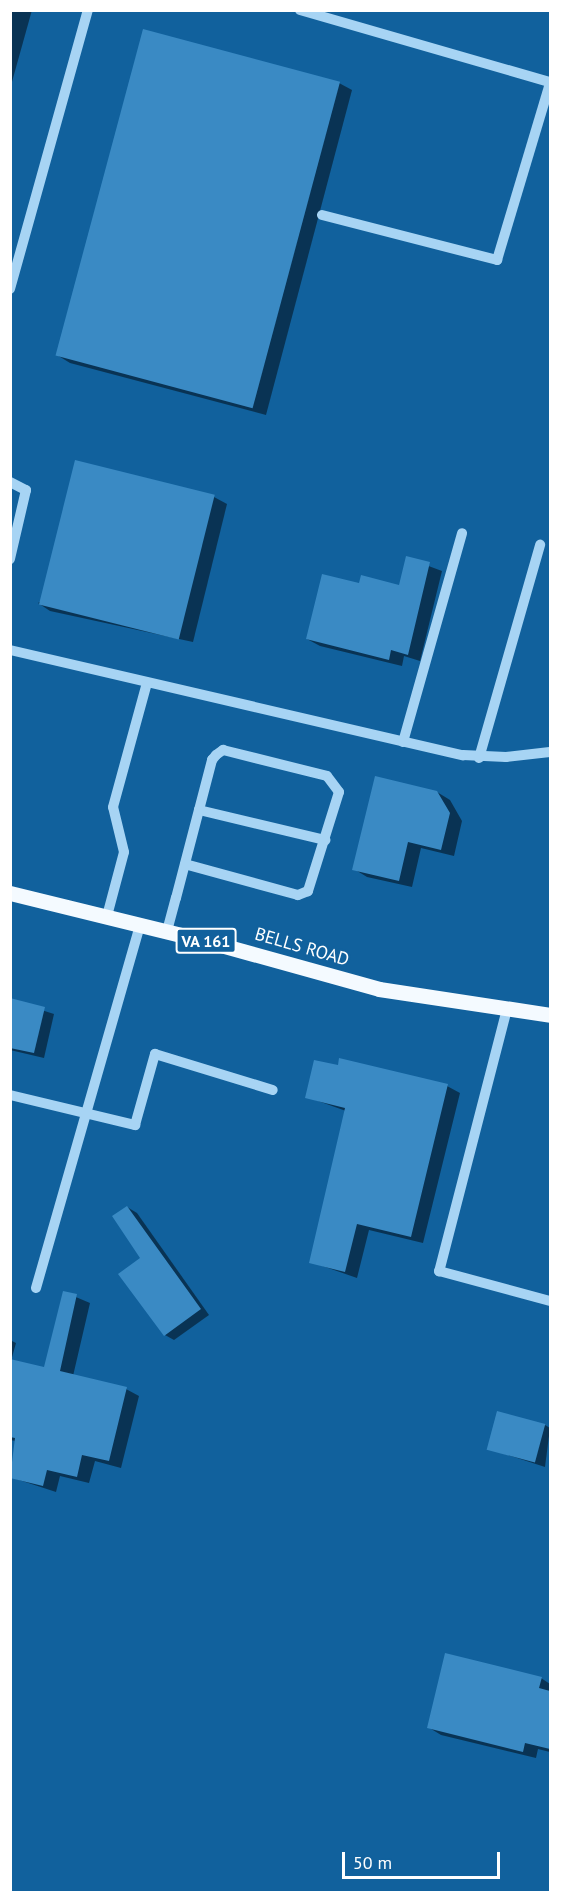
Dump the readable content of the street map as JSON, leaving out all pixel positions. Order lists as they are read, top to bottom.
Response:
{
  "streets": {
    "main road": ["VA 161", "BELLS ROAD"]
  },
  "crossings": [
    ["VA 161", "BELLS ROAD"]
  ],
  "scale_bar": "50 m"
}
